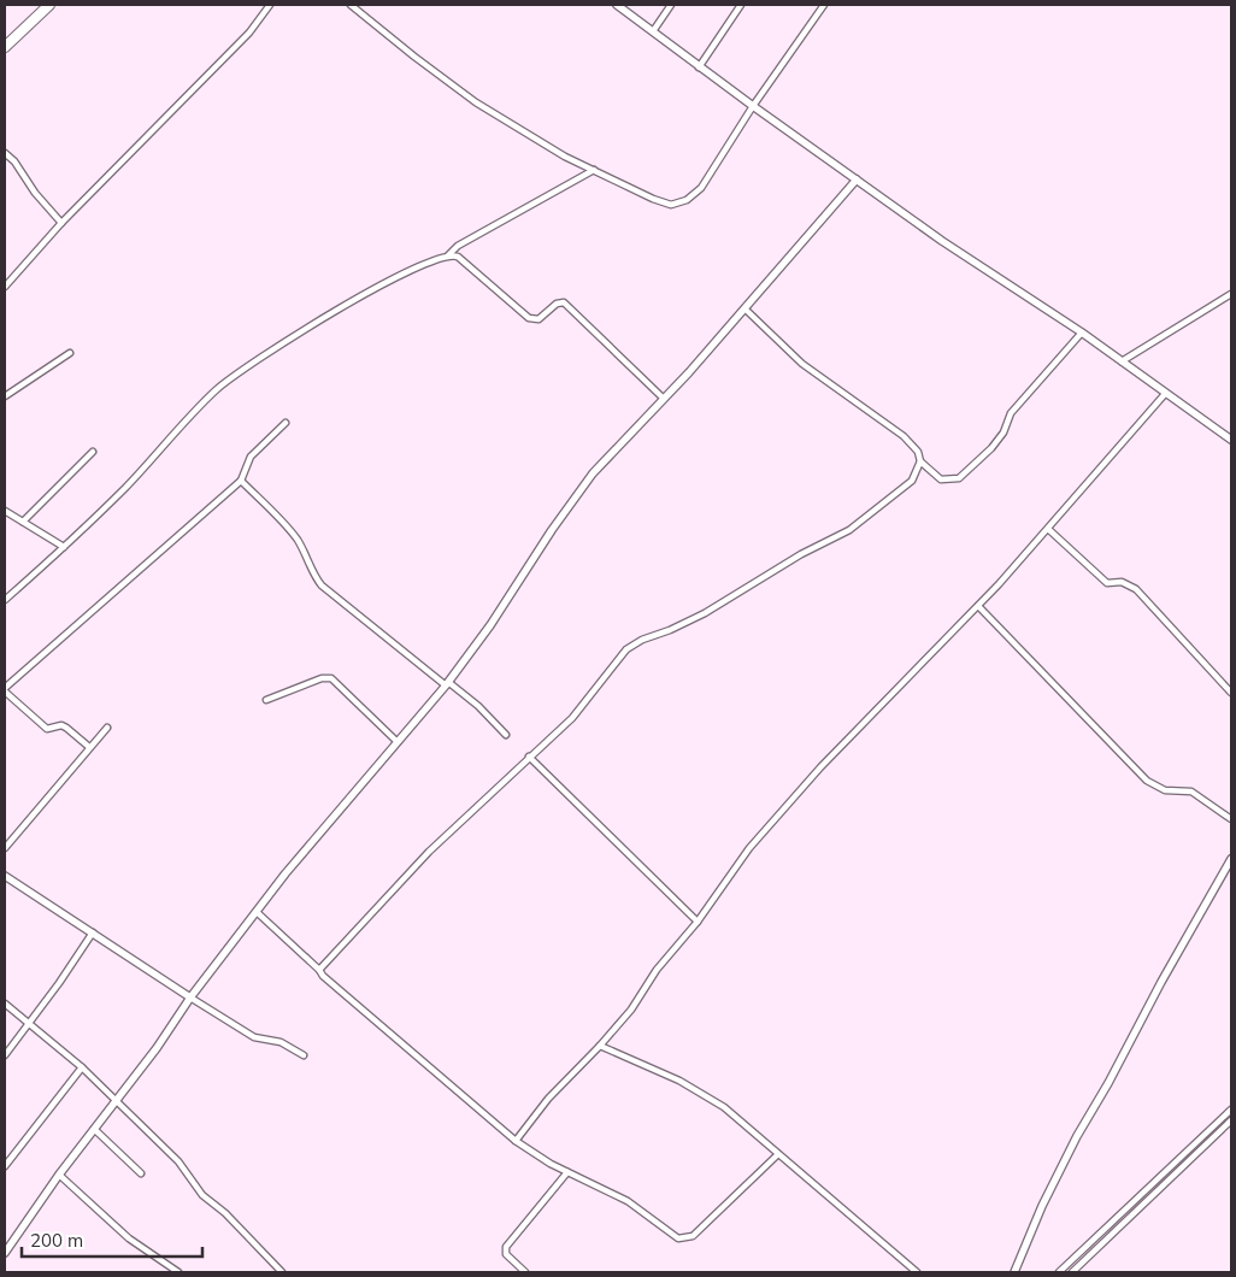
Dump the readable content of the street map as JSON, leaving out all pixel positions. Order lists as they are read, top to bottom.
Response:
{
  "scale_bar": "200 m"
}
